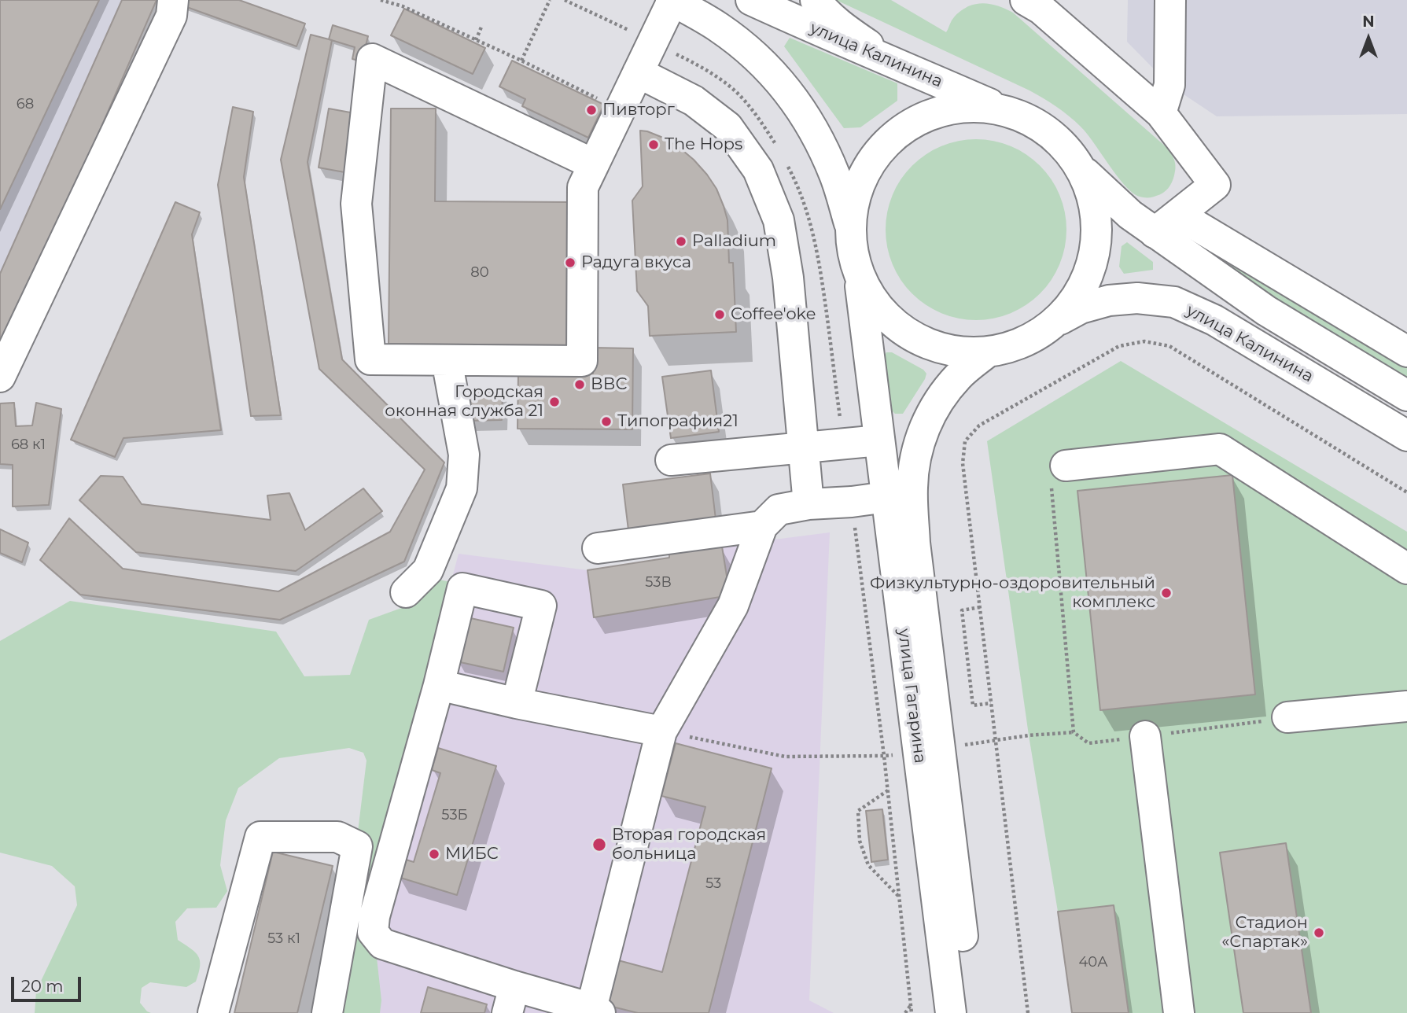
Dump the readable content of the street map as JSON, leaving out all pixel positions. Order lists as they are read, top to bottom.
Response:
{
  "streets": {
    "main road": ["улица Калинина", "улица Гагарина"]
  },
  "places": [
    "Пивторг",
    "The Hops",
    "Palladium",
    "Радуга вкуса",
    "Coffee'oke",
    "ВВС",
    "Городская оконная служба 21",
    "Типография21",
    "Физкультурно-оздоровительный комплекс",
    "Вторая городская больница",
    "МИБС",
    "Стадион «Спартак»"
  ],
  "house_numbers": [
    "68",
    "80",
    "68 к1",
    "53В",
    "53Б",
    "53",
    "53 к1",
    "40А"
  ],
  "scale_bar": "20 m",
  "north": "top"
}
